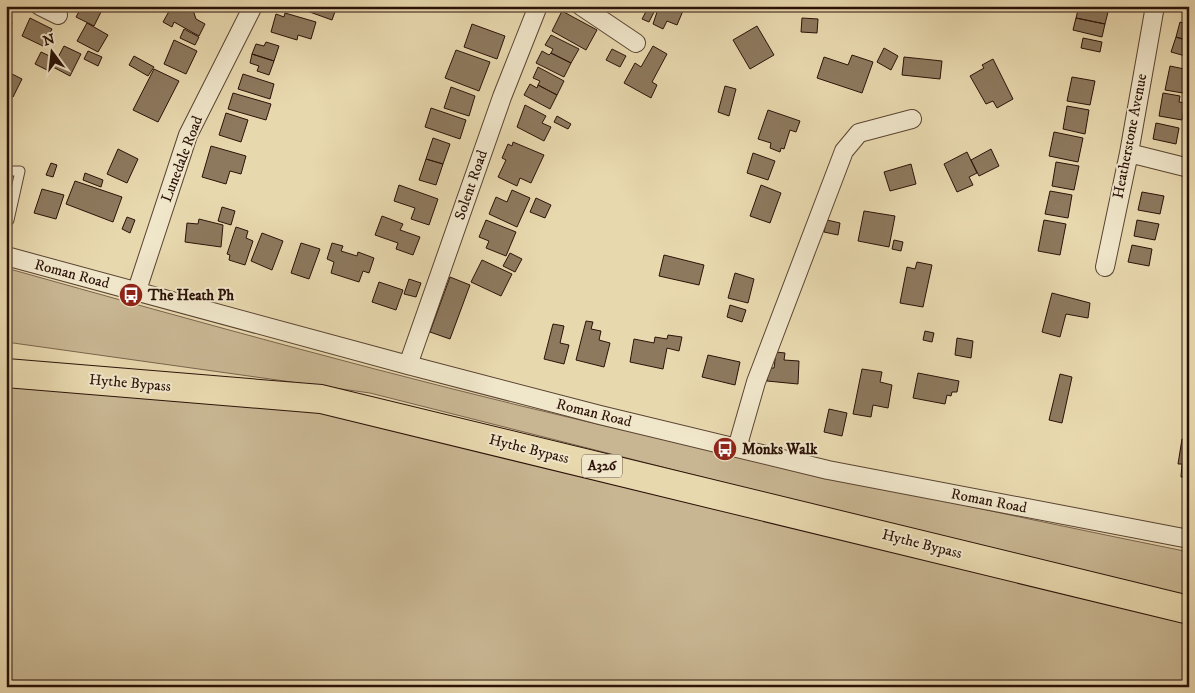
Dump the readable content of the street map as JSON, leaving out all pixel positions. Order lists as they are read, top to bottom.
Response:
{
  "streets": {
    "main road": ["Hythe Bypass", "A326"],
    "street": [
      "Heatherstone Avenue",
      "Lunedale Road",
      "Solent Road",
      "Roman Road"
    ]
  },
  "crossings": [
    ["Lunedale Road", "Roman Road"],
    ["Solent Road", "Roman Road"]
  ],
  "places": {
    "bus stop": ["The Heath Ph", "Monks Walk"]
  },
  "north": "top"
}
